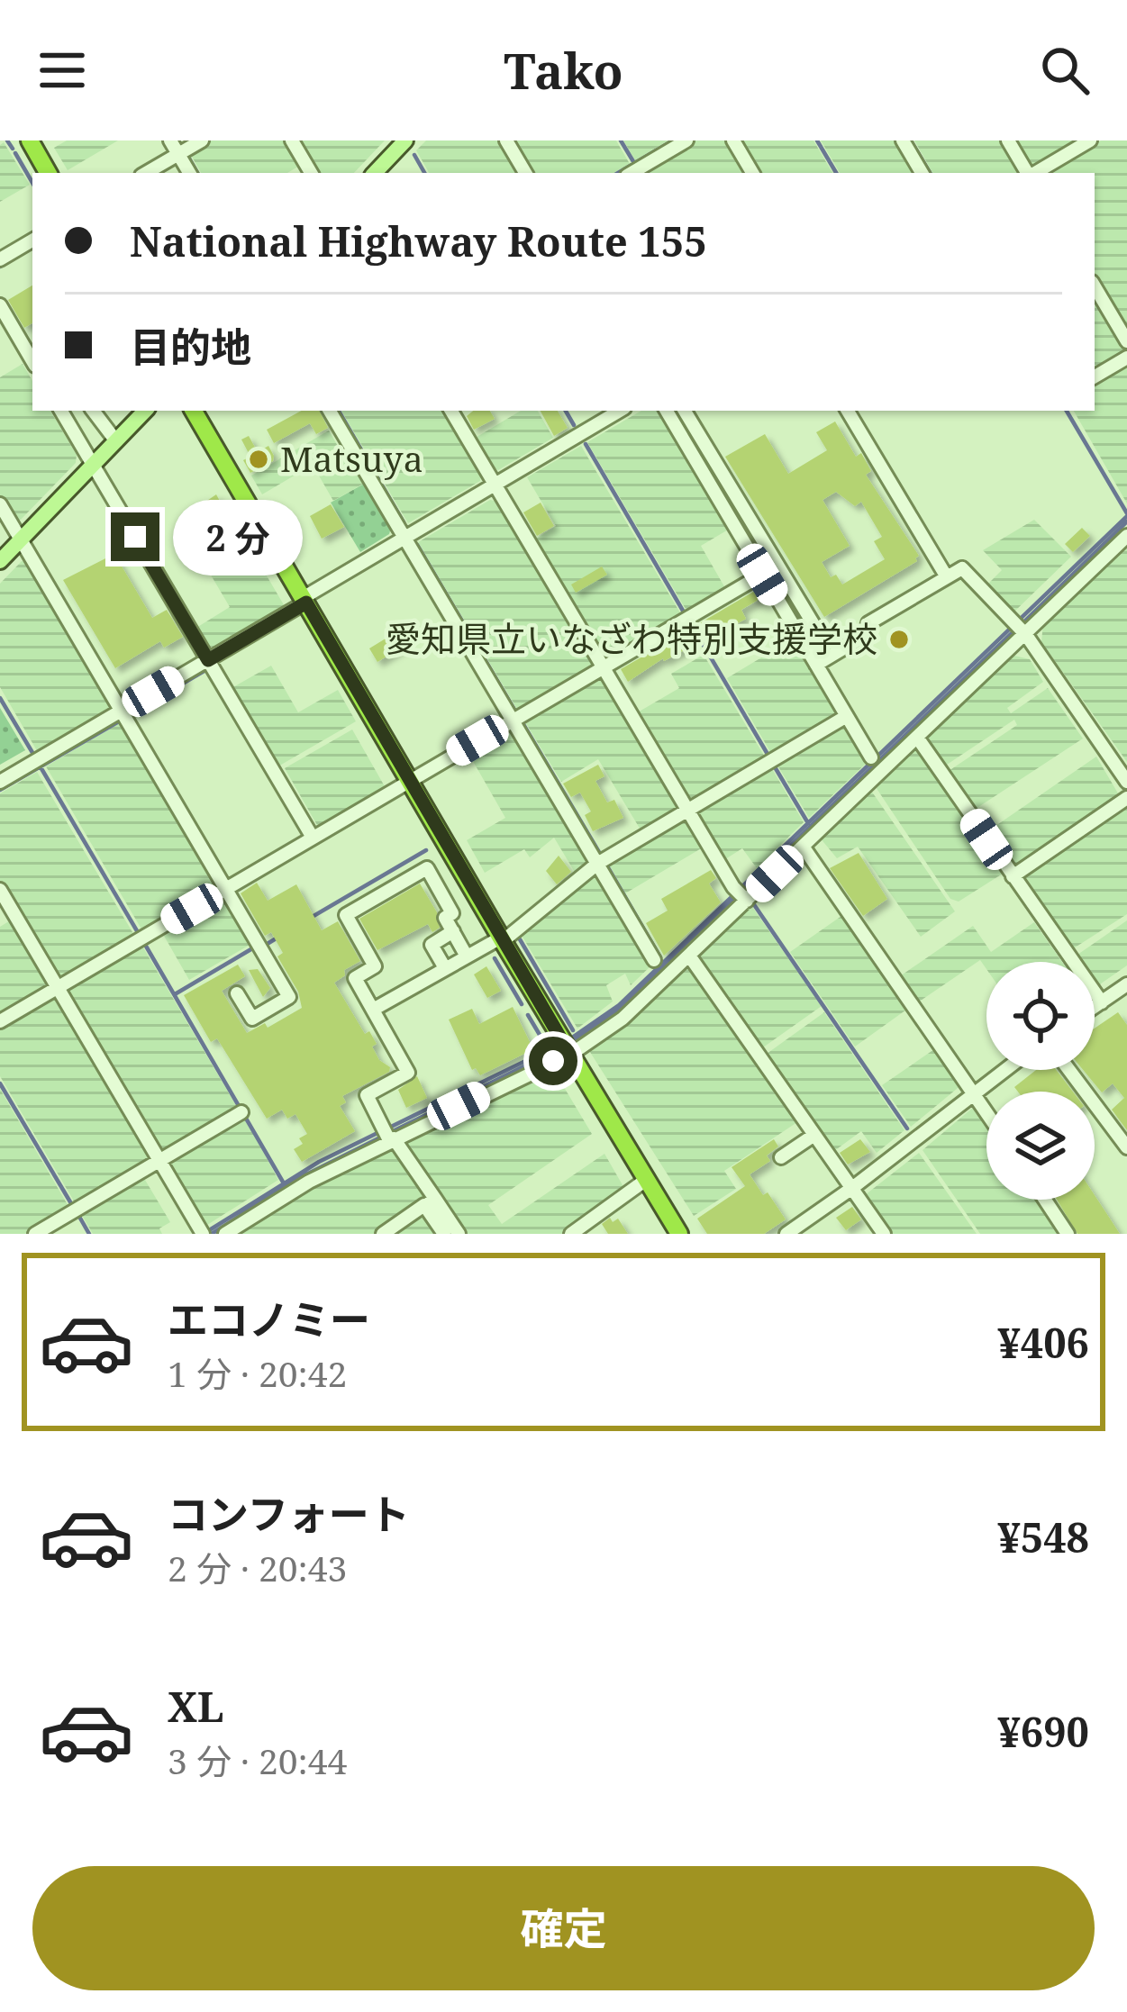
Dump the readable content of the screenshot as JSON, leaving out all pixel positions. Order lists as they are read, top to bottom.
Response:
{
  "places": ["Matsuya", "愛知県立いなざわ特別支援学校"],
  "page": {
    "header": "Tako",
    "banner": ["National Highway Route 155", "目的地"],
    "bubble": "2 分",
    "list": [
      {
        "name": "エコノミー",
        "note": "1 分 · 20:42",
        "value": "¥406"
      },
      {
        "name": "コンフォート",
        "note": "2 分 · 20:43",
        "value": "¥548"
      },
      {
        "name": "XL",
        "note": "3 分 · 20:44",
        "value": "¥690"
      }
    ],
    "buttons": "確定"
  }
}
